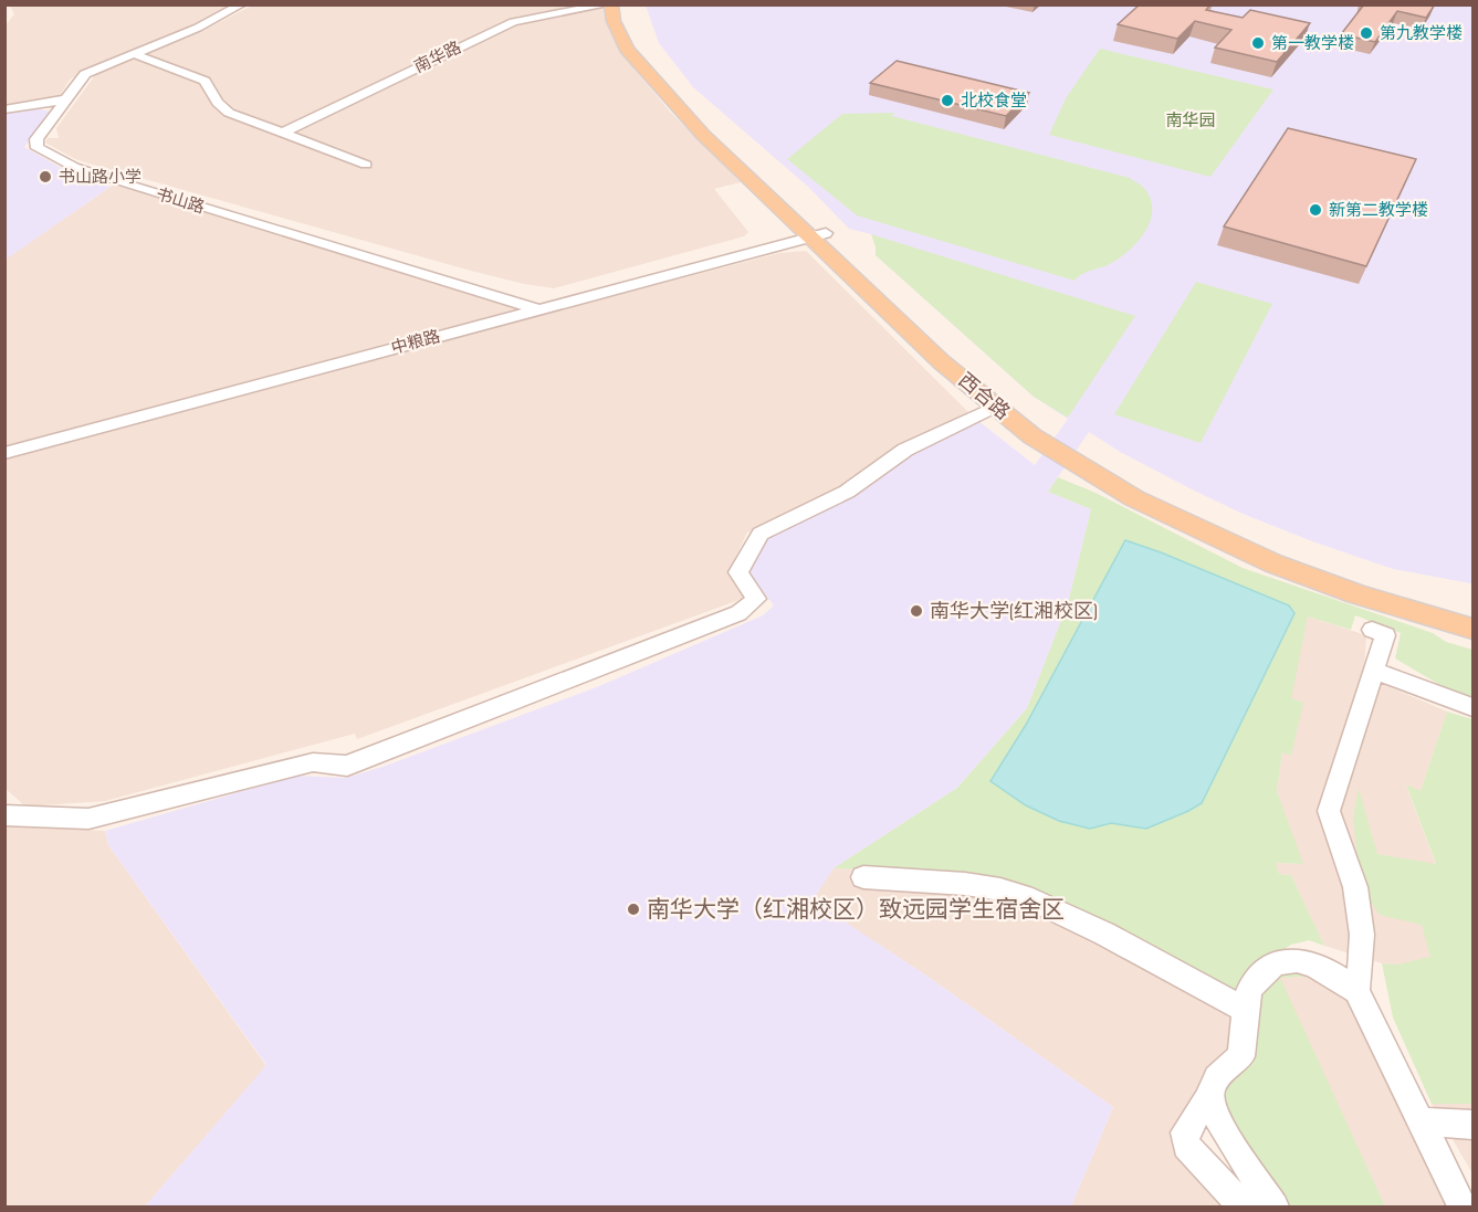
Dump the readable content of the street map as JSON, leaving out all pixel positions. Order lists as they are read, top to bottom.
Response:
{
  "streets": {
    "main road": ["西合路"],
    "street": ["南华路", "书山路", "中粮路"]
  },
  "crossings": [
    ["书山路", "中粮路"],
    ["中粮路", "西合路"]
  ],
  "parks": ["南华园"],
  "places": [
    "第九教学楼",
    "第一教学楼",
    "北校食堂",
    "书山路小学",
    "新第二教学楼",
    "南华大学(红湘校区)",
    "南华大学（红湘校区）致远园学生宿舍区"
  ]
}
